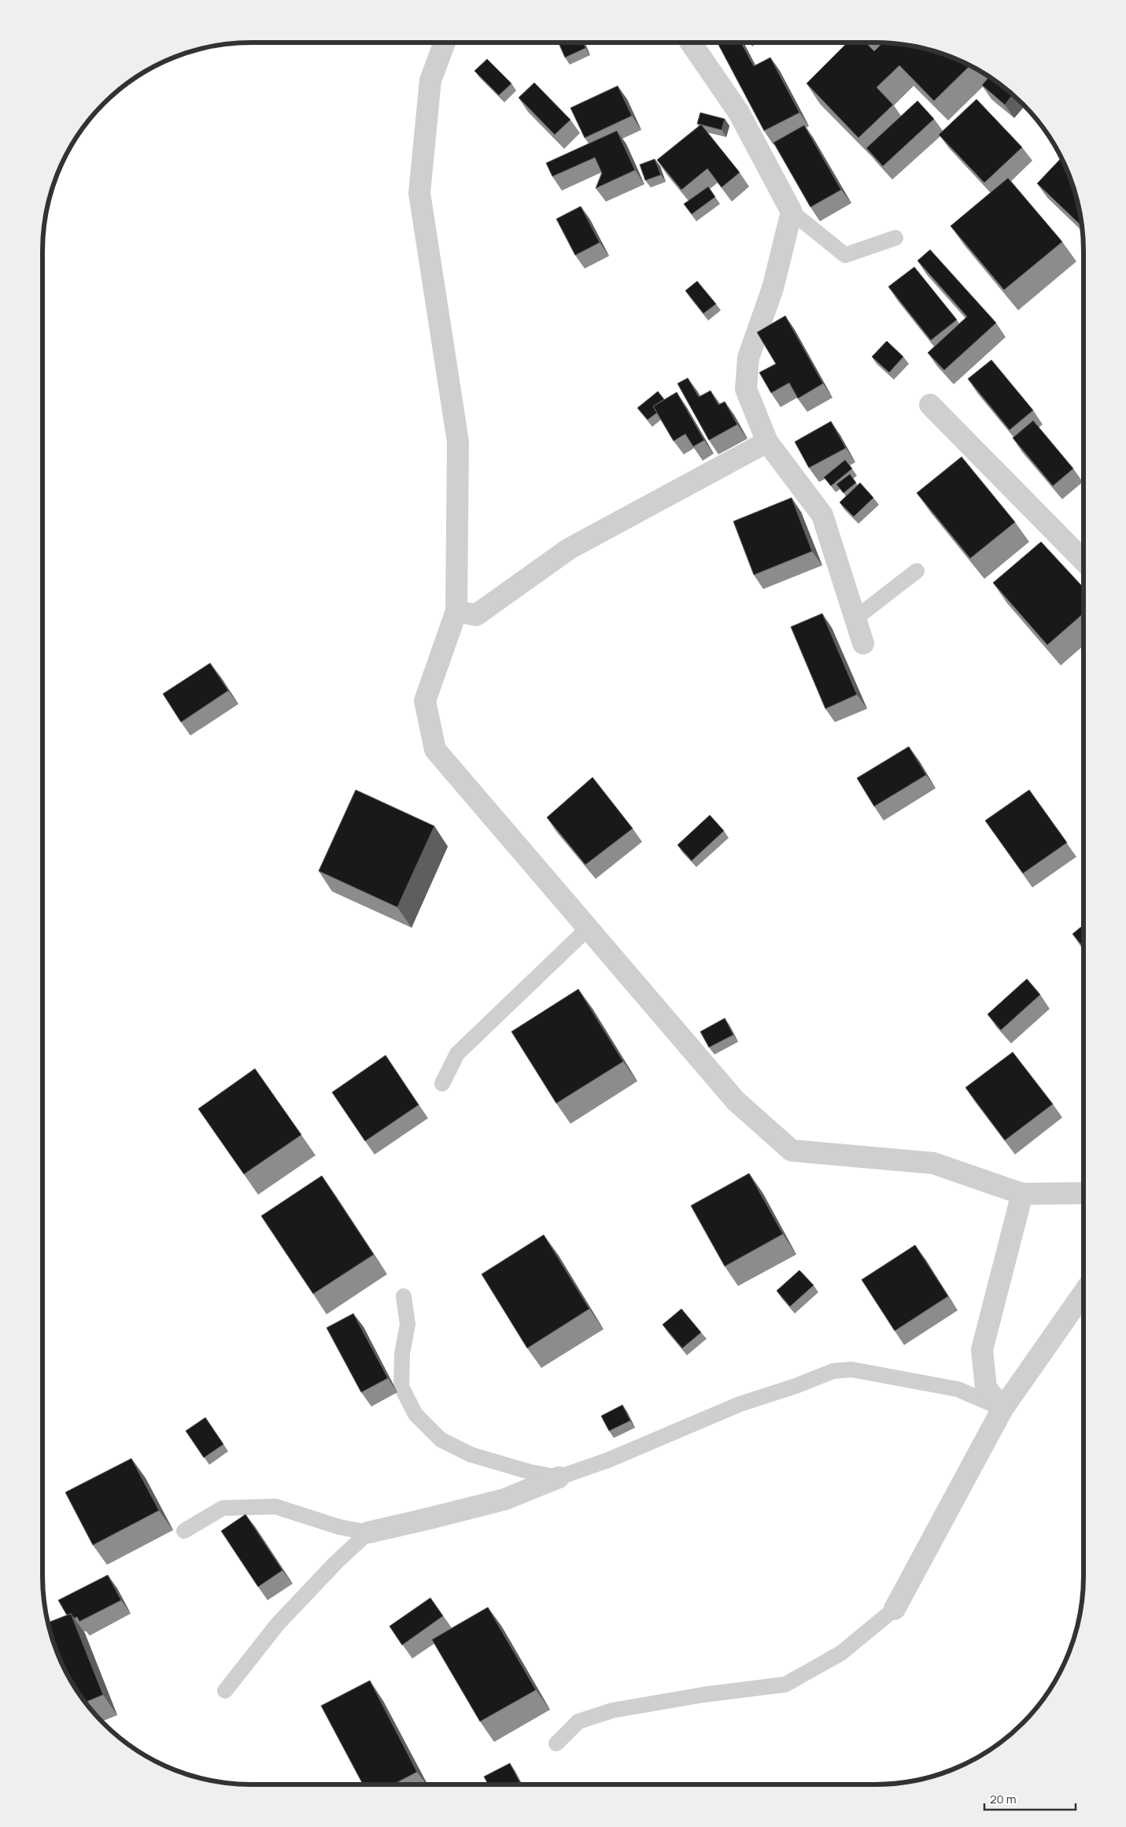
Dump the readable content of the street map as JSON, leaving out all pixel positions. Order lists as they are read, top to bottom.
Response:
{
  "scale_bar": "20 m"
}
